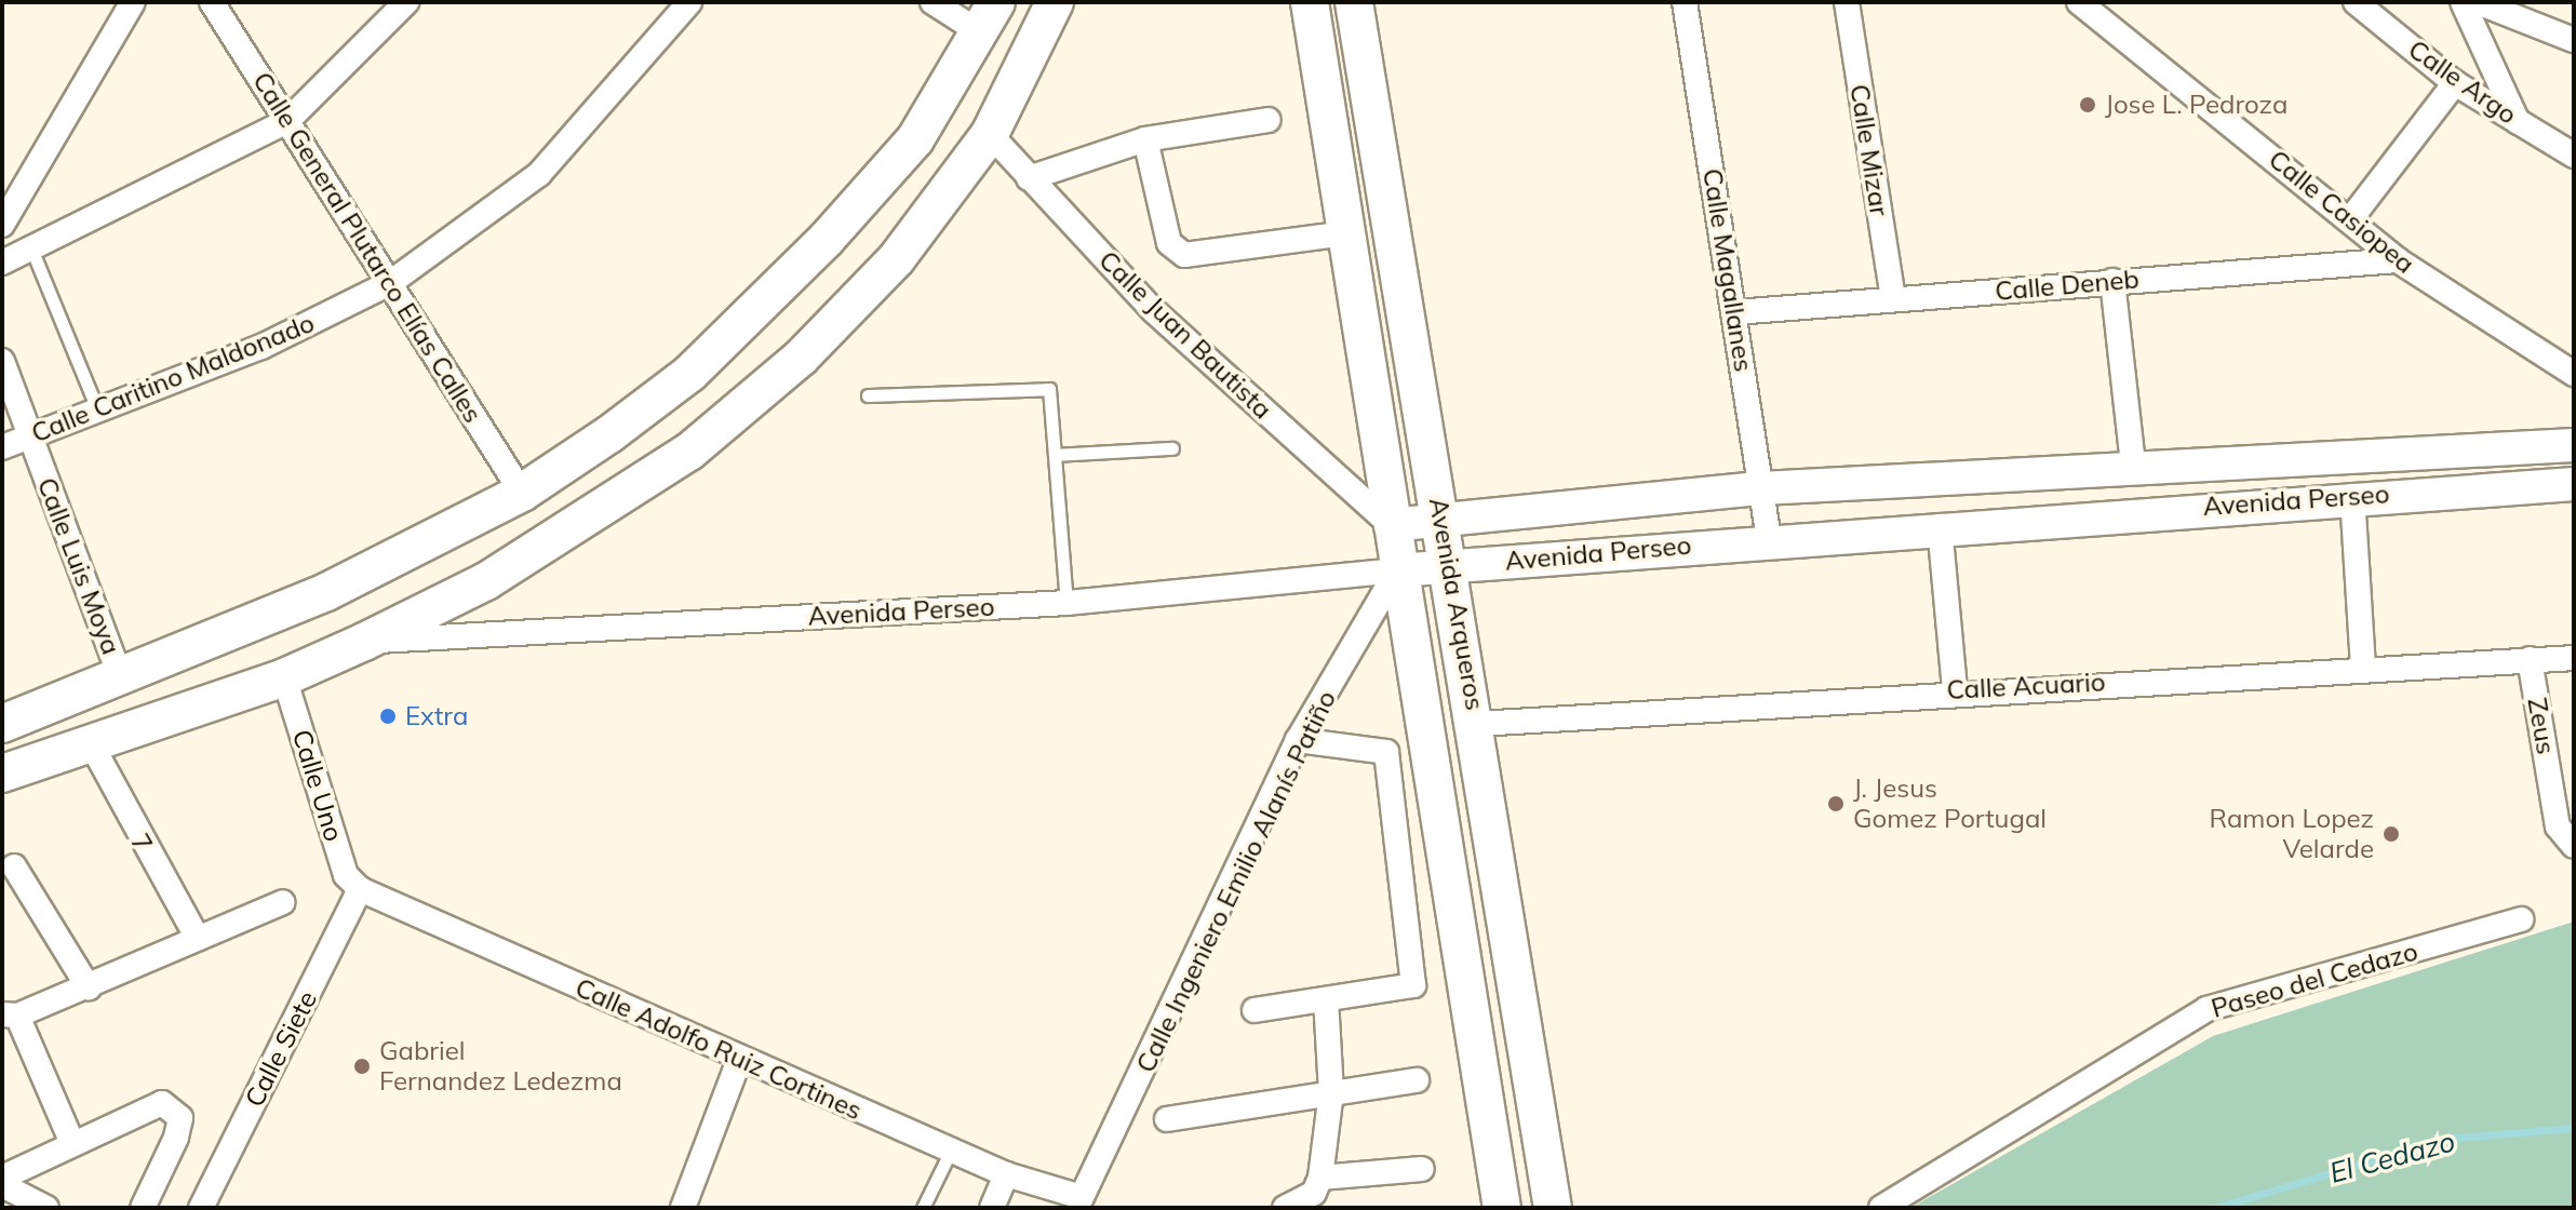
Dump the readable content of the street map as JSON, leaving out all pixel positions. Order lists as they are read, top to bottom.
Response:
{
  "streets": {
    "main road": ["Avenida Perseo", "Avenida Arqueros"],
    "street": [
      "Calle Argo",
      "Calle Mizar",
      "Calle Casiopea",
      "Calle General Plutarco Elías Calles",
      "Calle Magallanes",
      "Calle Deneb",
      "Calle Juan Bautista",
      "Calle Caritino Maldonado",
      "Calle Luis Moya",
      "Calle Acuario",
      "Zeus",
      "Calle Uno",
      "7",
      "Calle Ingeniero Emilio Alanís Patiño",
      "Paseo del Cedazo",
      "Calle Siete",
      "Calle Adolfo Ruiz Cortines"
    ]
  },
  "crossings": [
    ["Calle Mizar", "Calle Deneb"],
    ["Calle Casiopea", "Calle Deneb"],
    ["Calle General Plutarco Elías Calles", "Calle Caritino Maldonado"],
    ["Calle Magallanes", "Calle Deneb"],
    ["Calle Magallanes", "Avenida Perseo"],
    ["Calle Juan Bautista", "Avenida Perseo"],
    ["Calle Juan Bautista", "Avenida Arqueros"],
    ["Calle Caritino Maldonado", "Calle Luis Moya"],
    ["Avenida Perseo", "Avenida Arqueros"],
    ["Avenida Perseo", "Calle Ingeniero Emilio Alanís Patiño"],
    ["Avenida Arqueros", "Calle Acuario"],
    ["Avenida Arqueros", "Calle Ingeniero Emilio Alanís Patiño"],
    ["Calle Acuario", "Zeus"],
    ["Calle Uno", "Calle Siete"],
    ["Calle Uno", "Calle Adolfo Ruiz Cortines"],
    ["Calle Ingeniero Emilio Alanís Patiño", "Calle Adolfo Ruiz Cortines"],
    ["Calle Siete", "Calle Adolfo Ruiz Cortines"]
  ],
  "water": ["El Cedazo"],
  "places": [
    "Jose L. Pedroza",
    "Extra",
    "J. Jesus Gomez Portugal",
    "Ramon Lopez Velarde",
    "Gabriel Fernandez Ledezma"
  ]
}
